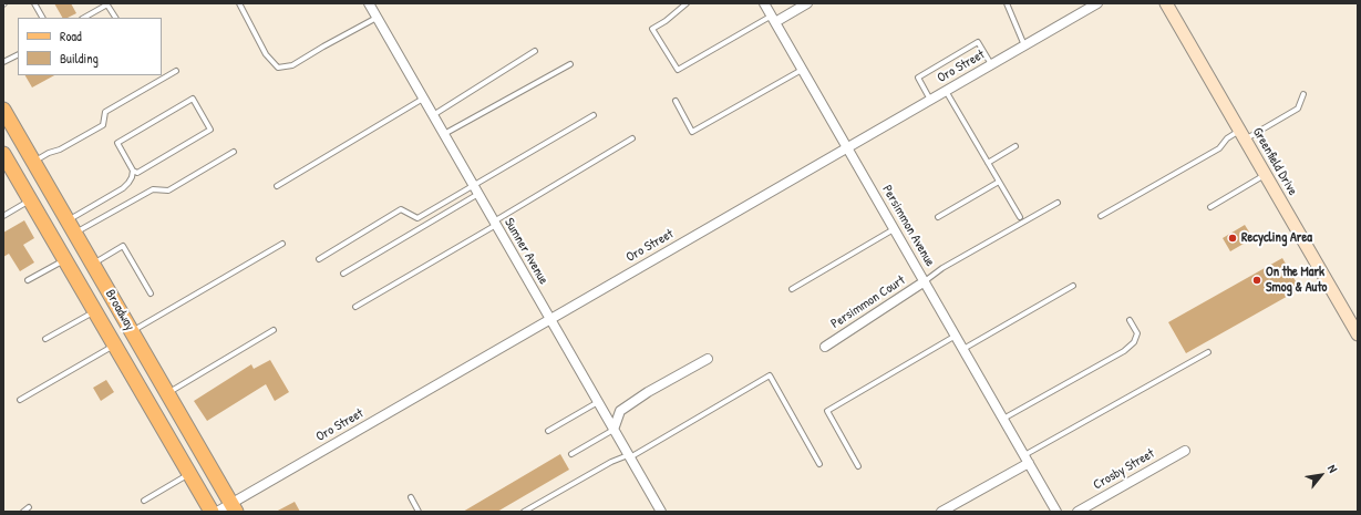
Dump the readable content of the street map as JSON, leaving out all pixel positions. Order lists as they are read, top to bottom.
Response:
{
  "streets": {
    "main road": ["Greenfield Drive", "Broadway"],
    "street": [
      "Oro Street",
      "Persimmon Avenue",
      "Sumner Avenue",
      "Persimmon Court",
      "Crosby Street"
    ]
  },
  "crossings": [
    ["Oro Street", "Persimmon Avenue"],
    ["Oro Street", "Sumner Avenue"],
    ["Oro Street", "Broadway"],
    ["Persimmon Avenue", "Persimmon Court"]
  ],
  "places": ["Recycling Area", "On the Mark Smog & Auto"],
  "legend": ["Road", "Building"],
  "north": "top right"
}
